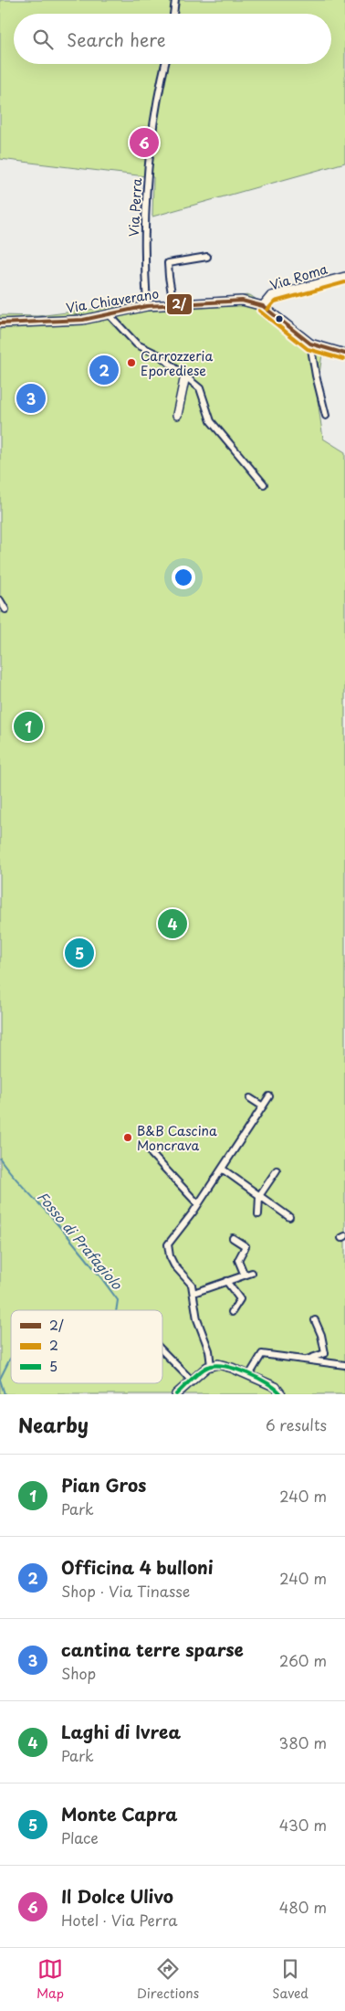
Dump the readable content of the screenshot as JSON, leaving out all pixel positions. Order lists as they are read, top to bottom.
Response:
{
  "streets": {
    "street": ["Via Perra", "Via Roma", "Via Chiaverano"]
  },
  "crossings": [
    ["Via Perra", "Via Chiaverano"],
    ["Via Roma", "Via Chiaverano"]
  ],
  "water": ["Fosso di Prafagiolo"],
  "places": ["Carrozzeria Eporediese", "B&B Cascina Moncrava"],
  "lines": ["transit line 2", "transit line 2/", "transit line 5"],
  "legend": ["2/", "2", "5"],
  "page": {
    "search": "Search here",
    "pins": [
      "6",
      "2",
      "3",
      "1",
      "4",
      "5"
    ],
    "heading": ["Nearby", "6 results"],
    "list": [
      {
        "mark": "1",
        "name": "Pian Gros",
        "note": "Park",
        "value": "240 m"
      },
      {
        "mark": "2",
        "name": "Officina 4 bulloni",
        "note": "Shop · Via Tinasse",
        "value": "240 m"
      },
      {
        "mark": "3",
        "name": "cantina terre sparse",
        "note": "Shop",
        "value": "260 m"
      },
      {
        "mark": "4",
        "name": "Laghi di Ivrea",
        "note": "Park",
        "value": "380 m"
      },
      {
        "mark": "5",
        "name": "Monte Capra",
        "note": "Place",
        "value": "430 m"
      },
      {
        "mark": "6",
        "name": "Il Dolce Ulivo",
        "note": "Hotel · Via Perra",
        "value": "480 m"
      }
    ],
    "nav": ["Map", "Directions", "Saved"]
  }
}
